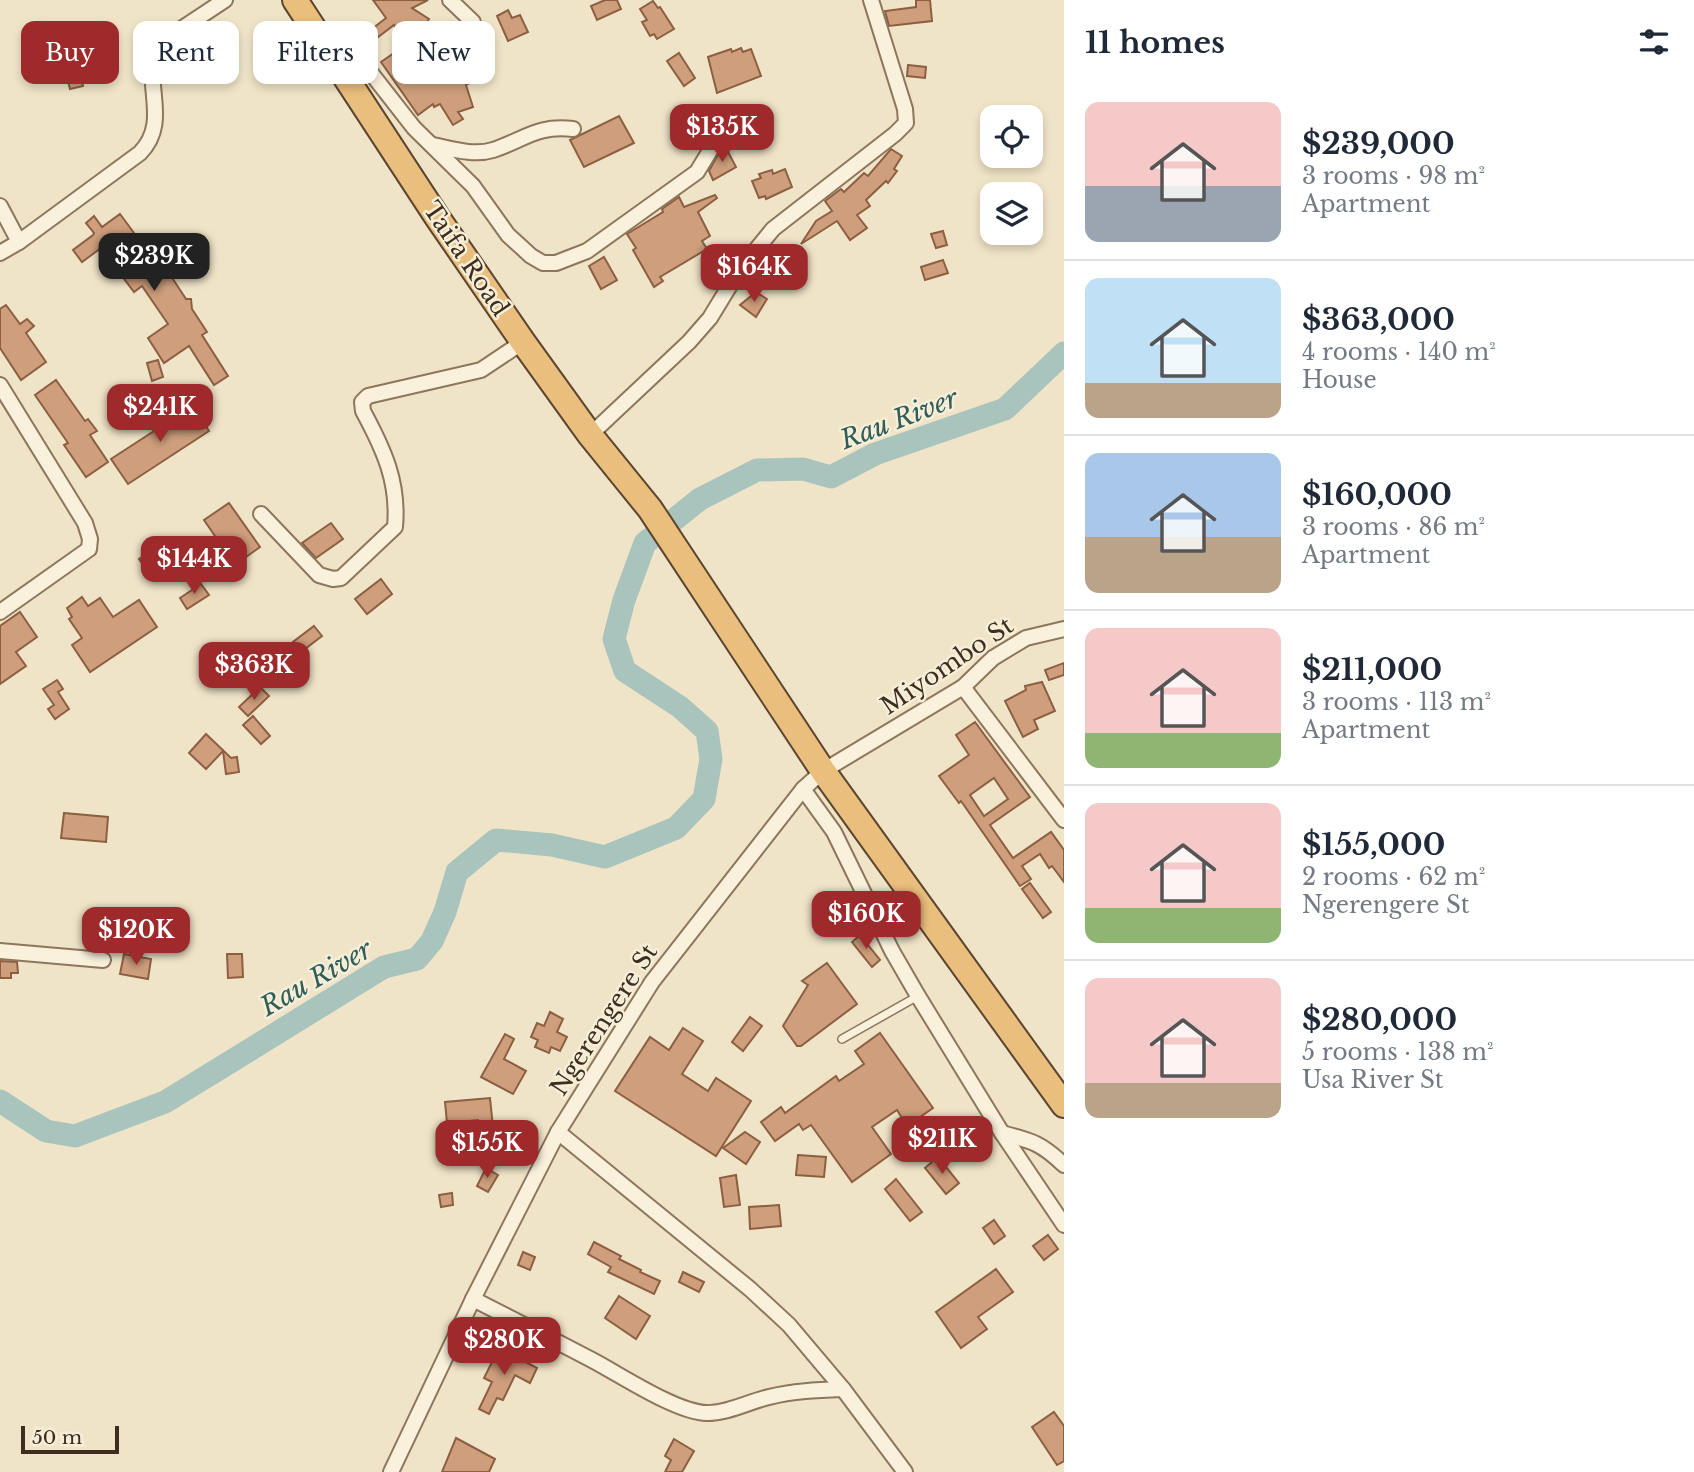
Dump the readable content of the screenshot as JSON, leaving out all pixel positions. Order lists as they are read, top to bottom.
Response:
{
  "streets": {
    "highway": ["Taifa Road"],
    "street": ["Miyombo St", "Ngerengere St"]
  },
  "crossings": [
    ["Taifa Road", "Miyombo St"],
    ["Taifa Road", "Ngerengere St"],
    ["Miyombo St", "Ngerengere St"]
  ],
  "water": ["Rau River"],
  "scale_bar": "50 m",
  "page": {
    "heading": "11 homes",
    "chip": [
      "Buy",
      "Rent",
      "Filters",
      "New"
    ],
    "list": [
      {
        "name": "$239,000",
        "note": "3 rooms · 98 m² · Apartment"
      },
      {
        "name": "$363,000",
        "note": "4 rooms · 140 m² · House"
      },
      {
        "name": "$160,000",
        "note": "3 rooms · 86 m² · Apartment"
      },
      {
        "name": "$211,000",
        "note": "3 rooms · 113 m² · Apartment"
      },
      {
        "name": "$155,000",
        "note": "2 rooms · 62 m² · Ngerengere St"
      },
      {
        "name": "$280,000",
        "note": "5 rooms · 138 m² · Usa River St"
      }
    ],
    "price": [
      "$135K",
      "$239K",
      "$164K",
      "$241K",
      "$144K",
      "$363K",
      "$160K",
      "$120K",
      "$211K",
      "$155K",
      "$280K"
    ],
    "scale": "50 m"
  }
}
